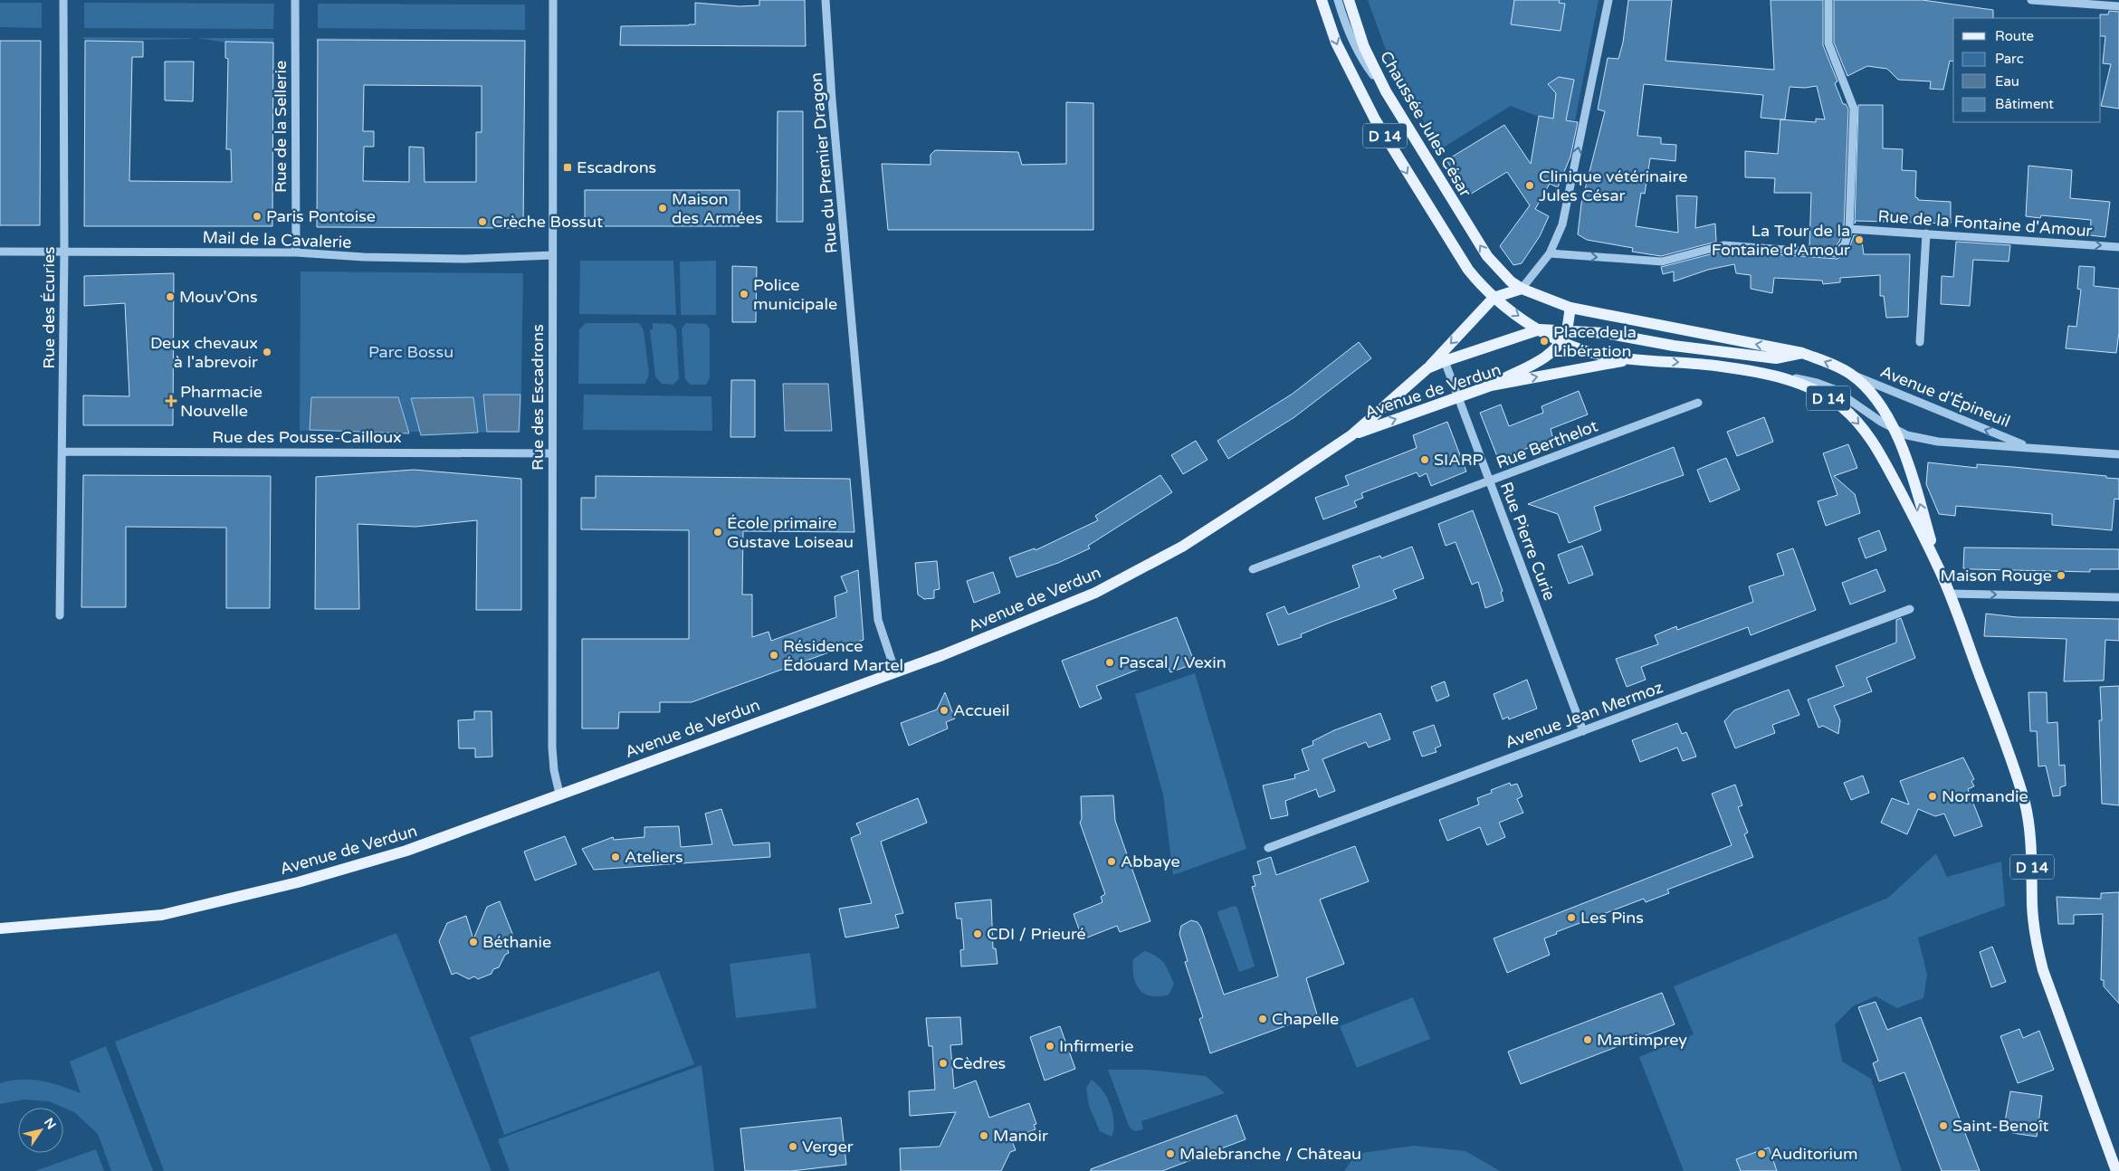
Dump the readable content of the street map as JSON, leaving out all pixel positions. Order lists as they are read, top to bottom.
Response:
{
  "streets": {
    "main road": ["Chaussée Jules César", "D 14", "Avenue de Verdun"],
    "street": [
      "Rue de la Sellerie",
      "Rue du Premier Dragon",
      "Rue de la Fontaine d'Amour",
      "Mail de la Cavalerie",
      "Rue des Écuries",
      "Avenue d'Épineuil",
      "Rue des Escadrons",
      "Rue des Pousse-Cailloux",
      "Rue Berthelot",
      "Rue Pierre Curie",
      "Avenue Jean Mermoz"
    ]
  },
  "crossings": [
    ["Chaussée Jules César", "D 14"],
    ["Rue de la Sellerie", "Mail de la Cavalerie"],
    ["D 14", "Avenue de Verdun"],
    ["D 14", "Avenue d'Épineuil"],
    ["Rue du Premier Dragon", "Avenue de Verdun"],
    ["Mail de la Cavalerie", "Rue des Écuries"],
    ["Mail de la Cavalerie", "Rue des Escadrons"],
    ["Rue des Écuries", "Rue des Pousse-Cailloux"],
    ["Avenue de Verdun", "Rue des Escadrons"],
    ["Avenue de Verdun", "Rue Pierre Curie"],
    ["Rue des Escadrons", "Rue des Pousse-Cailloux"],
    ["Rue Berthelot", "Rue Pierre Curie"],
    ["Rue Pierre Curie", "Avenue Jean Mermoz"]
  ],
  "one_way": ["Rue de la Fontaine d'Amour"],
  "parks": ["Parc Bossu"],
  "places": {
    "transit": ["Escadrons"],
    "other": [
      "Clinique vétérinaire Jules César",
      "Maison des Armées",
      "Paris Pontoise",
      "Crèche Bossut",
      "La Tour de la Fontaine d'Amour",
      "Police municipale",
      "Mouv'Ons",
      "Place de la Libération",
      "Deux chevaux à l'abrevoir",
      "SIARP",
      "École primaire Gustave Loiseau",
      "Maison Rouge",
      "Résidence Édouard Martel",
      "Pascal / Vexin",
      "Accueil",
      "Normandie",
      "Ateliers",
      "Abbaye",
      "Les Pins",
      "CDI / Prieuré",
      "Béthanie",
      "Chapelle",
      "Martimprey",
      "Infirmerie",
      "Cèdres",
      "Saint-Benoît",
      "Manoir",
      "Verger",
      "Malebranche / Château",
      "Auditorium"
    ],
    "health": ["Pharmacie Nouvelle"]
  },
  "legend": [
    "Route",
    "Parc",
    "Eau",
    "Bâtiment"
  ],
  "north": "top right"
}
